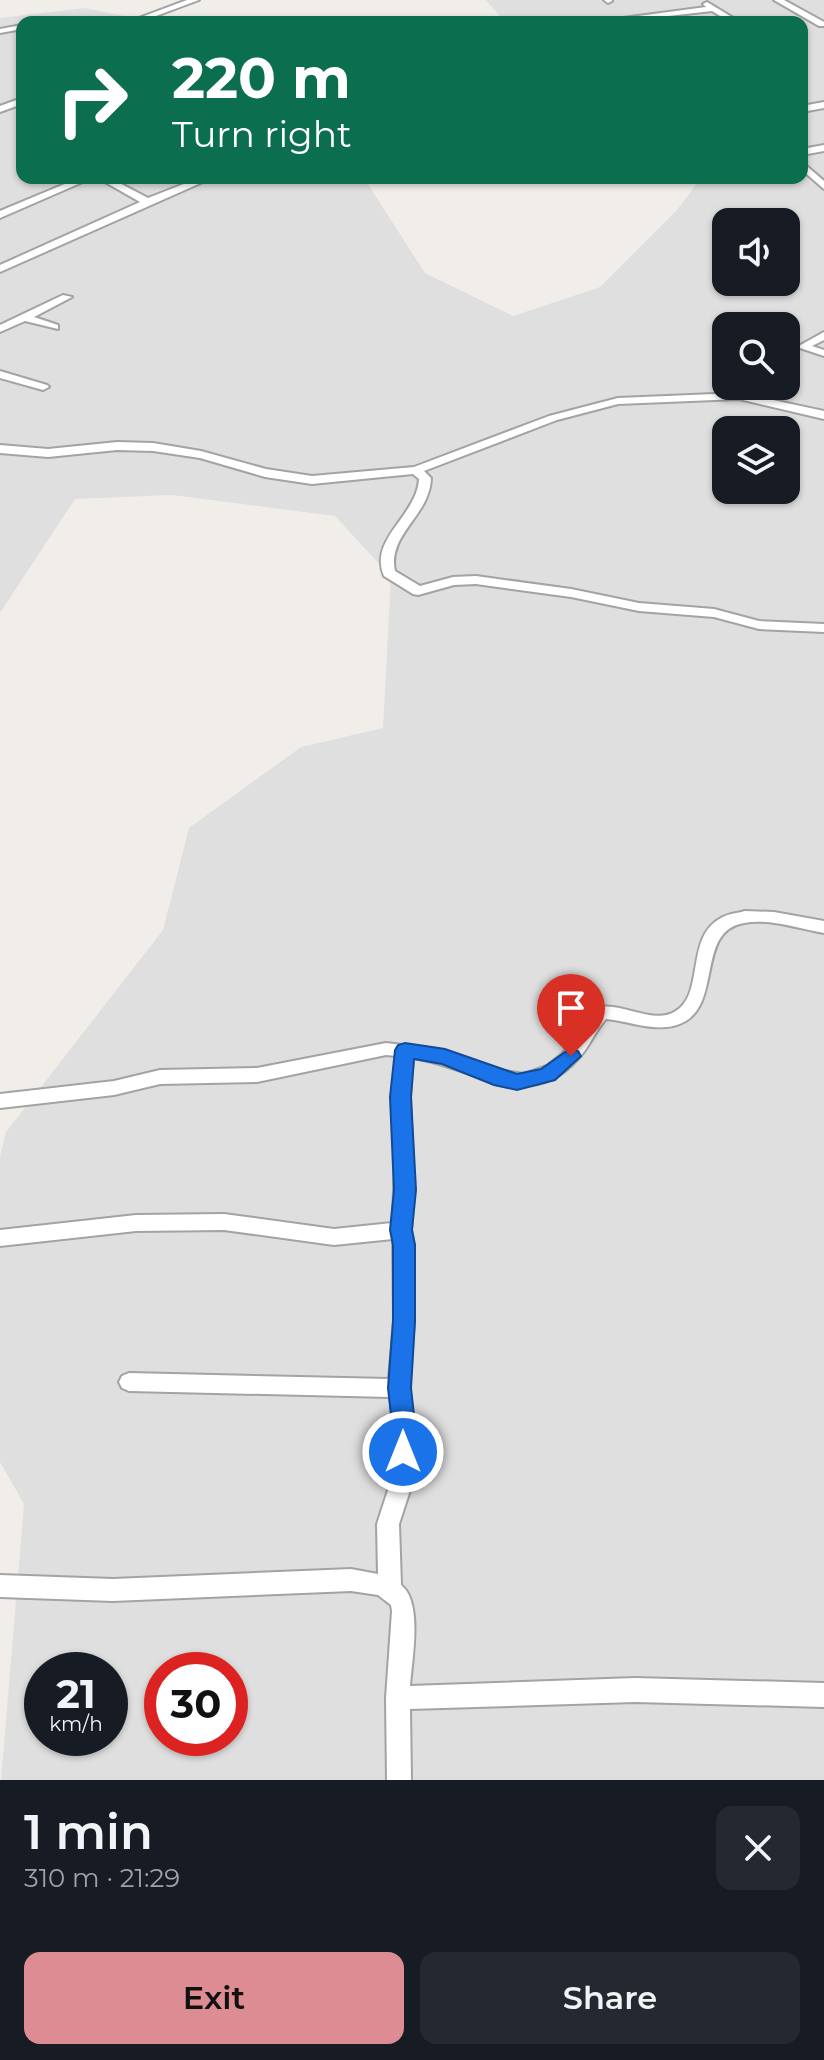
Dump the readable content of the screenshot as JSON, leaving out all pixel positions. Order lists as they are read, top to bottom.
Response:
{
  "page": {
    "turn": ["220 m", "Turn right"],
    "speed": "21 km/h",
    "limit": "30",
    "heading": ["1 min", "310 m · 21:29"],
    "buttons": ["Exit", "Share"]
  }
}
